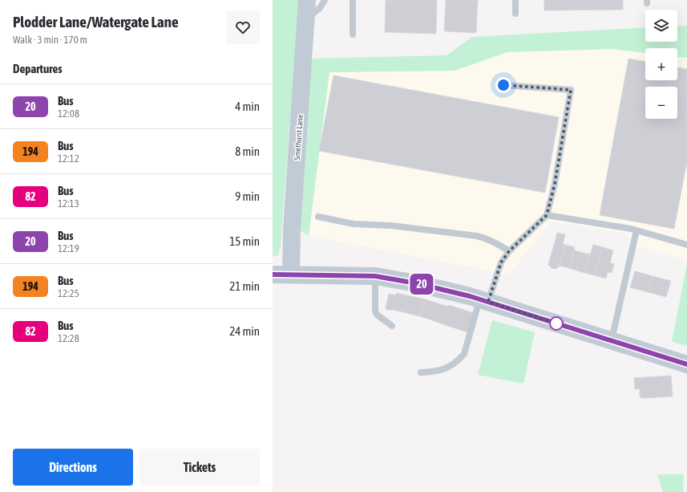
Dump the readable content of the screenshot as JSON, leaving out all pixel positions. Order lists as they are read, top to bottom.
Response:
{
  "streets": {
    "main road": ["Smethurst Lane"]
  },
  "lines": ["bus line 20"],
  "page": {
    "heading": [
      ["Plodder Lane/Watergate Lane", "Walk · 3 min · 170 m"],
      "Departures"
    ],
    "on_map": "20",
    "map_buttons": ["+", "−"],
    "list": [
      {
        "mark": "20",
        "name": "Bus",
        "note": "12:08",
        "value": "4 min"
      },
      {
        "mark": "194",
        "name": "Bus",
        "note": "12:12",
        "value": "8 min"
      },
      {
        "mark": "82",
        "name": "Bus",
        "note": "12:13",
        "value": "9 min"
      },
      {
        "mark": "20",
        "name": "Bus",
        "note": "12:19",
        "value": "15 min"
      },
      {
        "mark": "194",
        "name": "Bus",
        "note": "12:25",
        "value": "21 min"
      },
      {
        "mark": "82",
        "name": "Bus",
        "note": "12:28",
        "value": "24 min"
      }
    ],
    "buttons": ["Directions", "Tickets"]
  }
}
